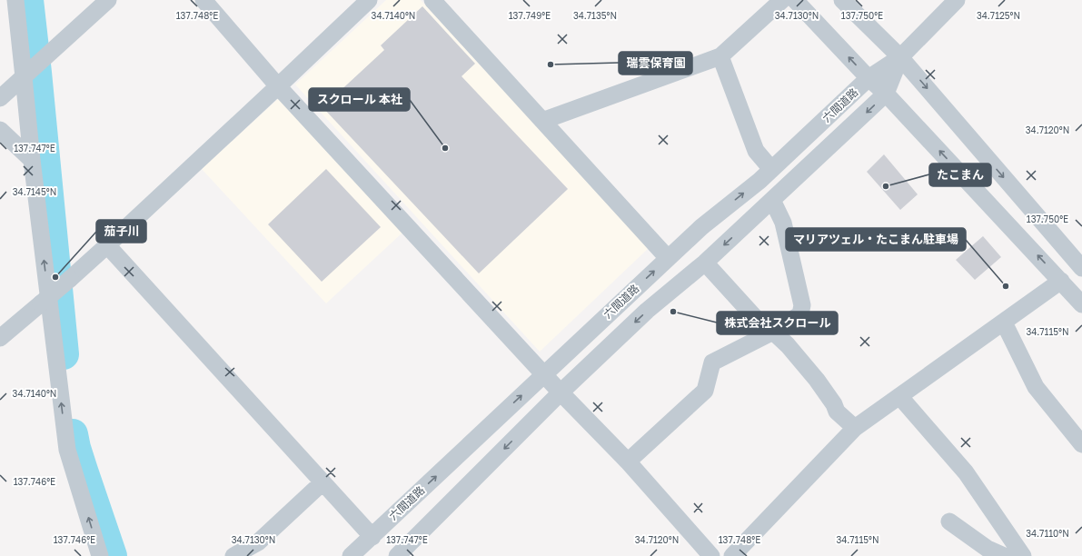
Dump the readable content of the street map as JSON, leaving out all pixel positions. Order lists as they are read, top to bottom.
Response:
{
  "streets": {
    "street": ["六間道路"]
  },
  "places": [
    "瑞雲保育園",
    "スクロール 本社",
    "たこまん",
    "茄子川",
    "マリアツェル・たこまん駐車場",
    "株式会社スクロール"
  ],
  "coordinates": [
    "137.749°E",
    "137.748°E",
    "137.750°E",
    "34.7125°N",
    "34.7140°N",
    "34.7135°N",
    "34.7130°N",
    "34.7120°N",
    "137.747°E",
    "34.7145°N",
    "34.7115°N",
    "137.746°E",
    "34.7110°N"
  ]
}
